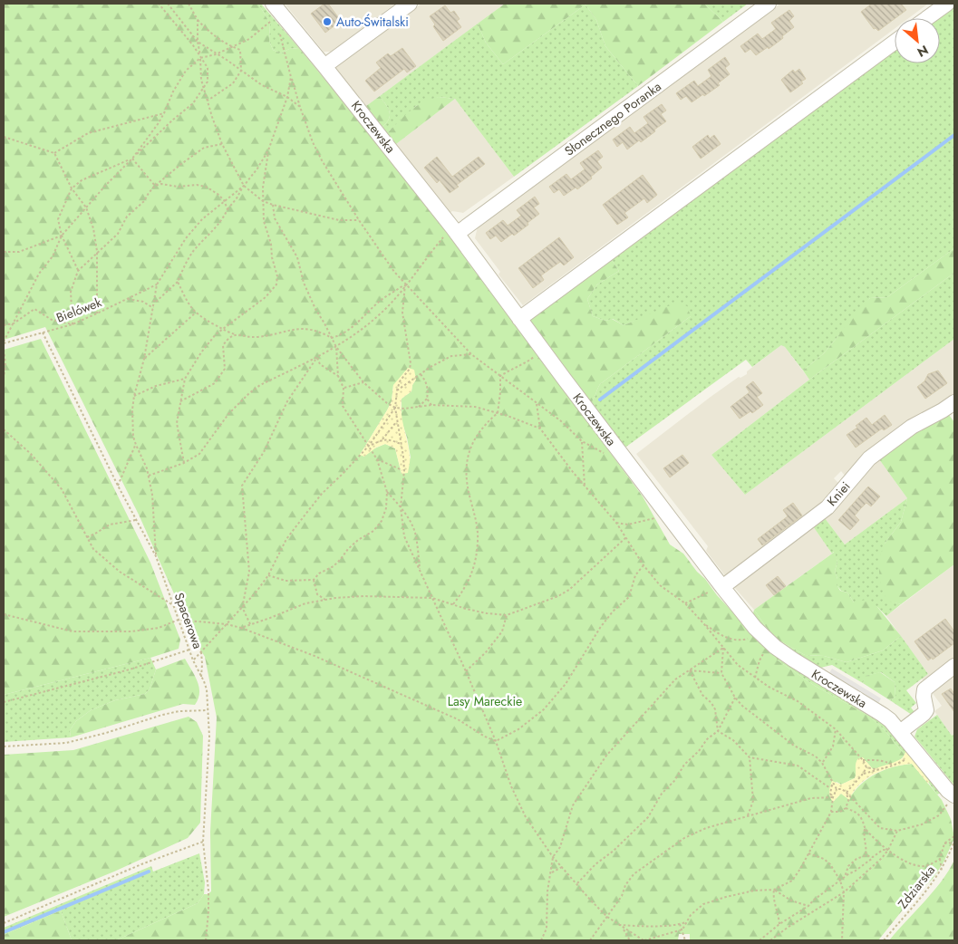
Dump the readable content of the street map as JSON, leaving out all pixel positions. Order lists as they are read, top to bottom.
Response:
{
  "streets": {
    "street": ["Słonecznego Poranka", "Kroczewska", "Kniei"],
    "path": ["Bielówek", "Spacerowa", "Zdziarska"]
  },
  "crossings": [
    ["Słonecznego Poranka", "Kroczewska"],
    ["Kroczewska", "Kniei"],
    ["Bielówek", "Spacerowa"]
  ],
  "parks": ["Lasy Mareckie"],
  "places": ["Auto-Świtalski"],
  "north": "bottom right"
}
